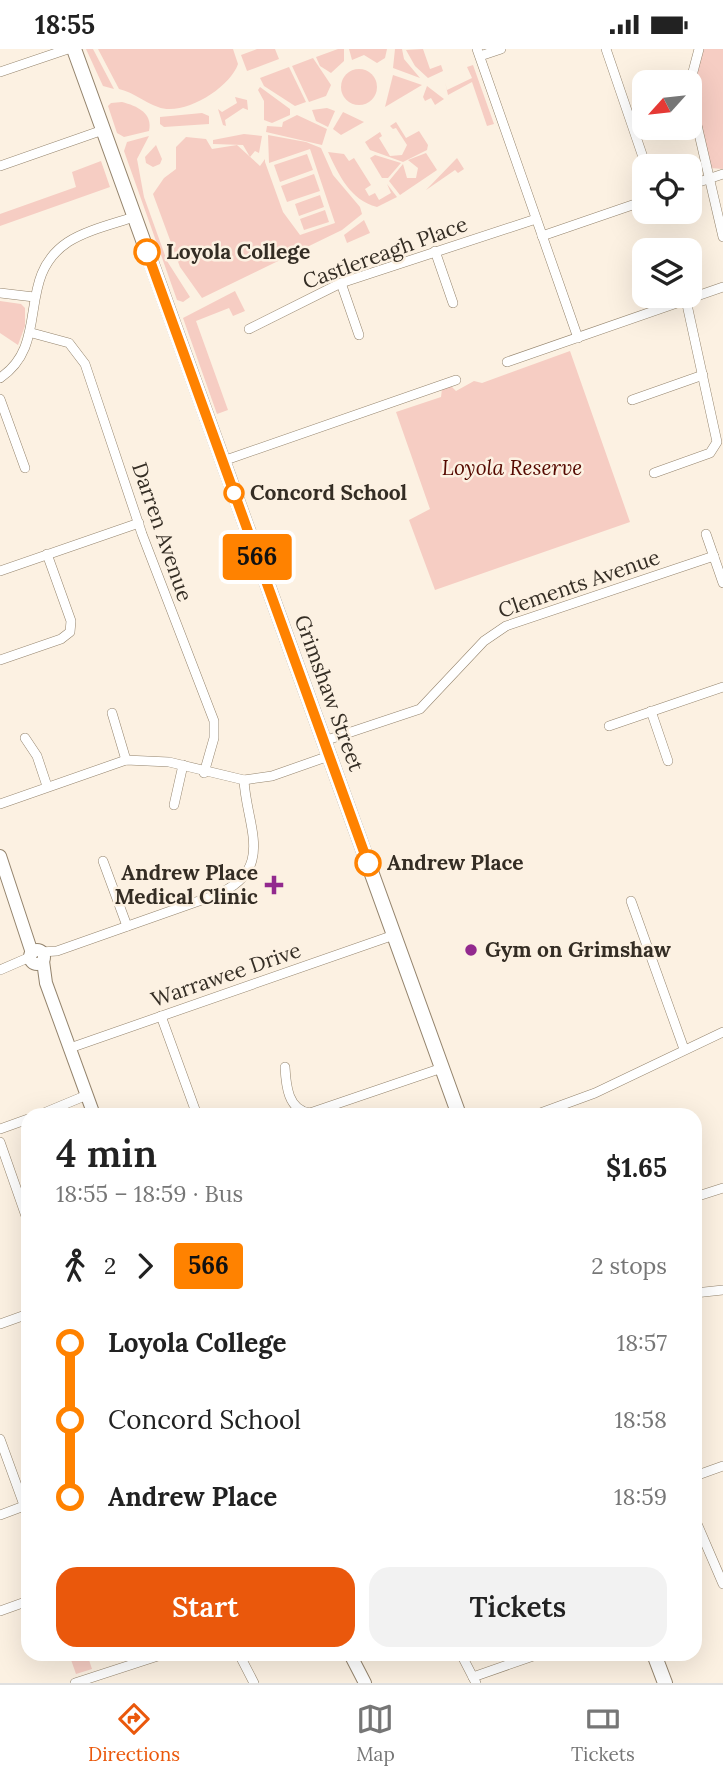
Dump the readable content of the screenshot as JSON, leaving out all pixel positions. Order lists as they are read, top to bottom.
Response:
{
  "streets": {
    "main road": ["Grimshaw Street"],
    "street": [
      "Castlereagh Place",
      "Darren Avenue",
      "Clements Avenue",
      "Warrawee Drive"
    ]
  },
  "crossings": [
    ["Clements Avenue", "Grimshaw Street"],
    ["Grimshaw Street", "Warrawee Drive"]
  ],
  "parks": ["Loyola Reserve"],
  "places": {
    "other": [
      "Loyola College",
      "Concord School",
      "Andrew Place",
      "Gym on Grimshaw"
    ],
    "health": ["Andrew Place Medical Clinic"]
  },
  "lines": ["bus line 566"],
  "north": "bottom left",
  "page": {
    "status": "18:55",
    "on_map": "566",
    "heading": ["4 min", "18:55 – 18:59 · Bus", "$1.65"],
    "legs": ["2", "566", "2 stops"],
    "list": [
      {
        "name": "Loyola College",
        "value": "18:57"
      },
      {
        "name": "Concord School",
        "value": "18:58"
      },
      {
        "name": "Andrew Place",
        "value": "18:59"
      }
    ],
    "buttons": ["Start", "Tickets"],
    "tabs": ["Directions", "Map", "Tickets"]
  }
}
